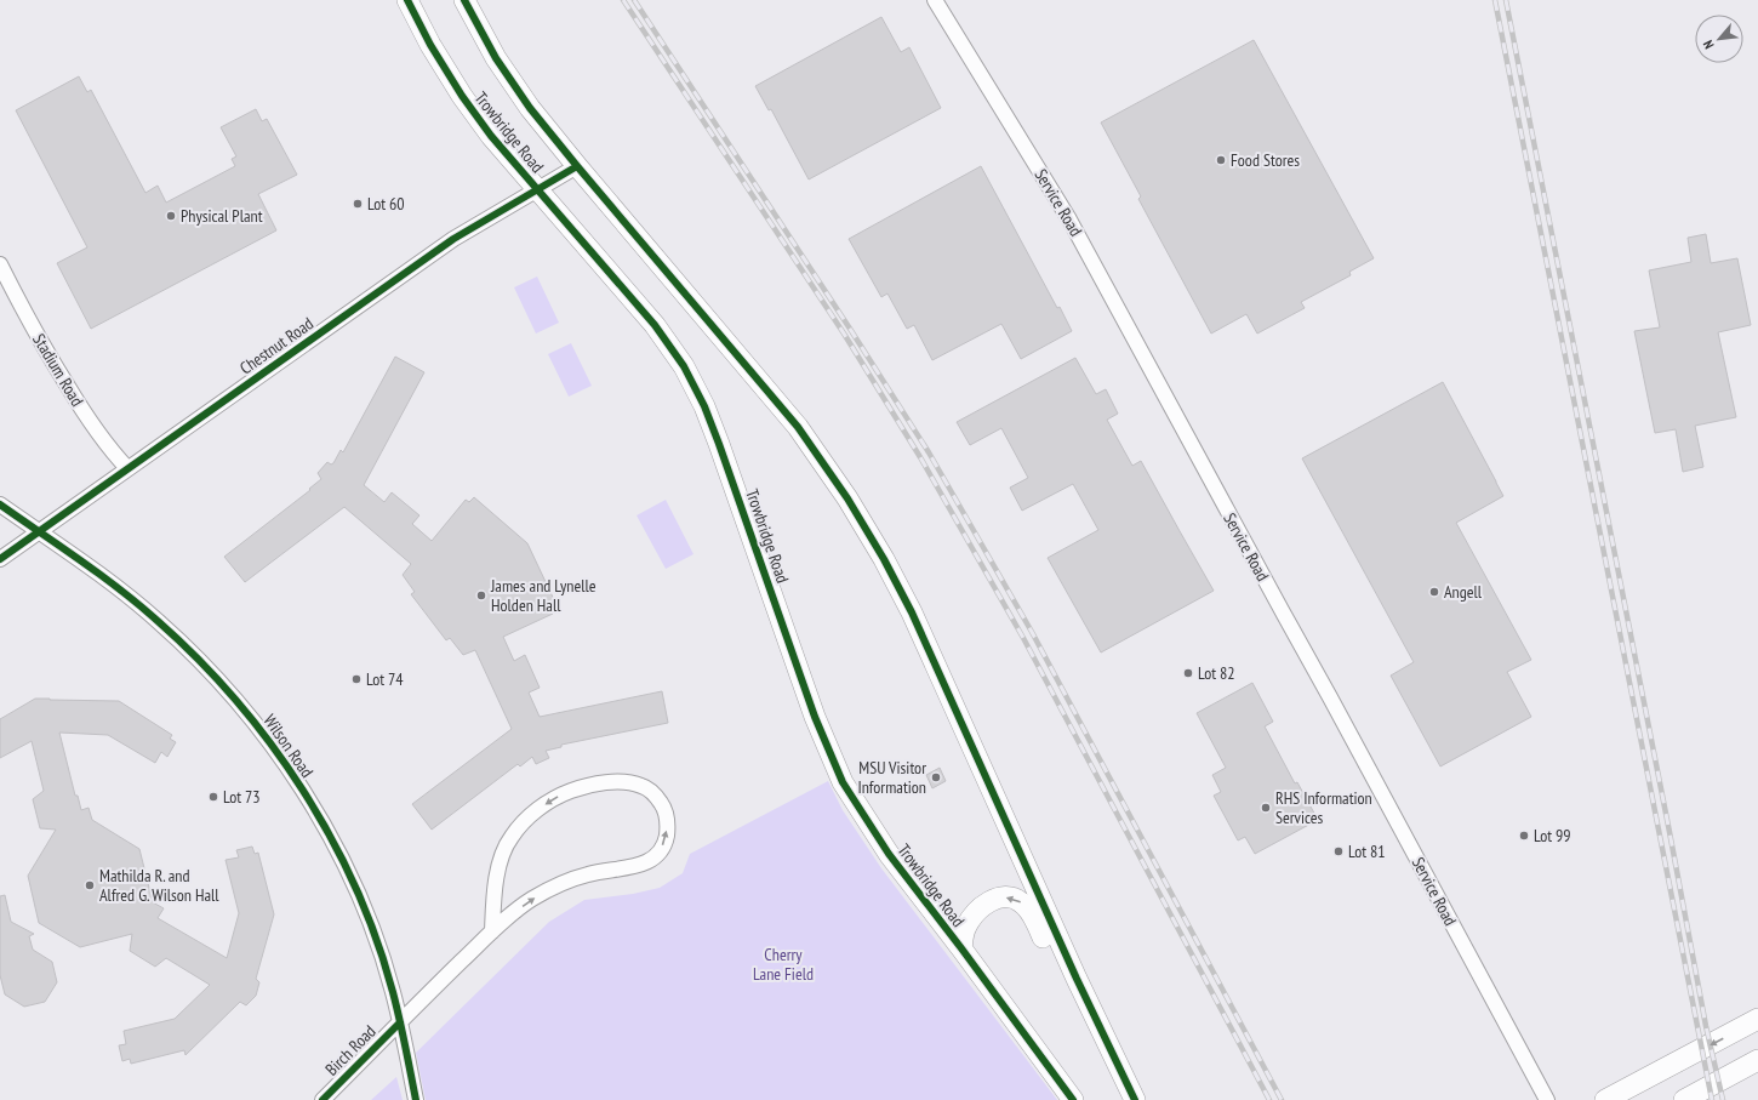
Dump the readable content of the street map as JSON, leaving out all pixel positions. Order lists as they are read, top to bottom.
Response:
{
  "streets": {
    "street": [
      "Trowbridge Road",
      "Service Road",
      "Chestnut Road",
      "Stadium Road",
      "Wilson Road",
      "Birch Road"
    ]
  },
  "crossings": [
    ["Trowbridge Road", "Chestnut Road"],
    ["Chestnut Road", "Stadium Road"],
    ["Chestnut Road", "Wilson Road"],
    ["Wilson Road", "Birch Road"]
  ],
  "parks": ["Cherry Lane Field"],
  "places": [
    "Food Stores",
    "Lot 60",
    "Physical Plant",
    "Angell",
    "James and Lynelle Holden Hall",
    "Lot 82",
    "Lot 74",
    "MSU Visitor Information",
    "Lot 73",
    "RHS Information Services",
    "Lot 99",
    "Lot 81",
    "Mathilda R. and Alfred G. Wilson Hall"
  ],
  "north": "bottom left"
}
